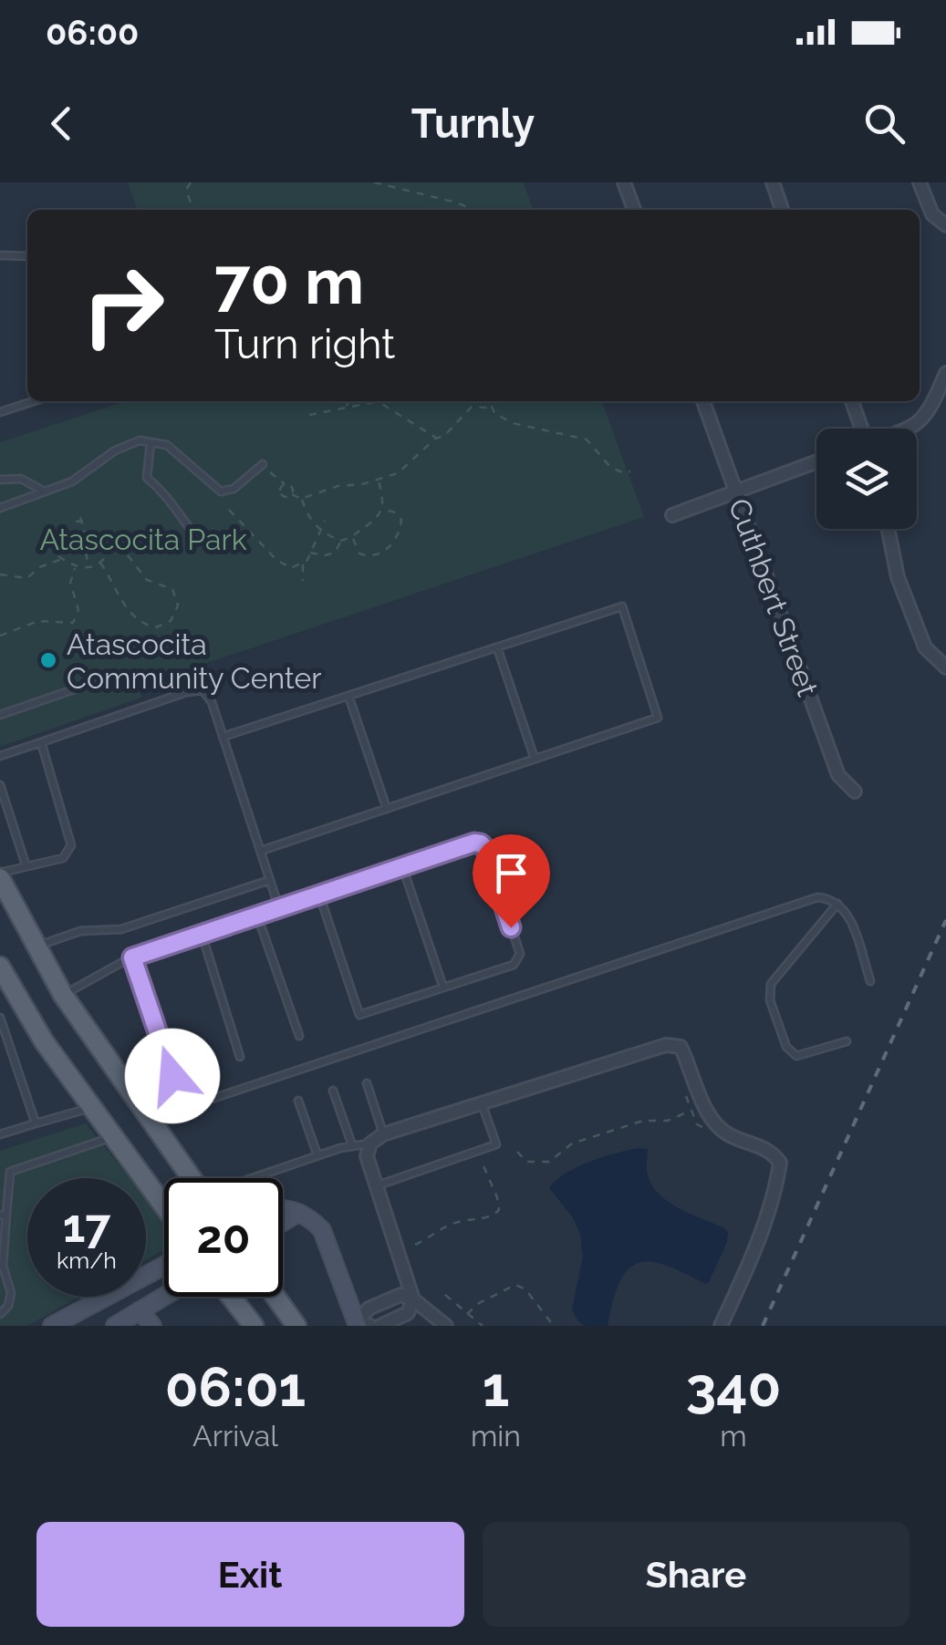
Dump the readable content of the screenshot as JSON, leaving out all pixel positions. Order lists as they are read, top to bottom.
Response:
{
  "streets": {
    "street": ["Cuthbert Street"]
  },
  "parks": ["Atascocita Park"],
  "places": ["Atascocita Community Center"],
  "page": {
    "status": "06:00",
    "header": "Turnly",
    "turn": ["70 m", "Turn right"],
    "speed": "17 km/h",
    "limit": "20",
    "eta": [
      "06:01",
      "Arrival",
      "1",
      "min",
      "340",
      "m"
    ],
    "buttons": ["Exit", "Share"]
  }
}
